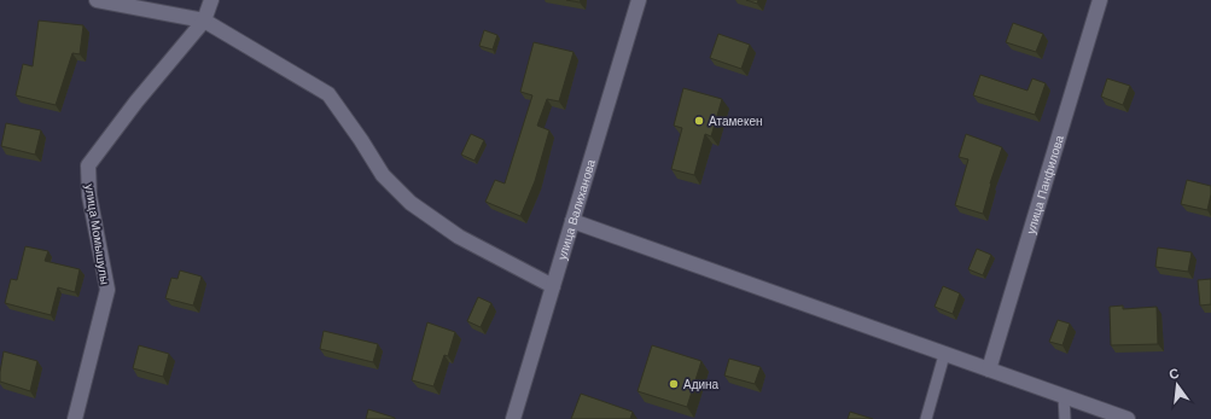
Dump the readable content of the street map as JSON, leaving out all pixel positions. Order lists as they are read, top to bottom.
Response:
{
  "streets": {
    "street": ["улица Панфилова", "улица Валиханова", "улица Момышулы"]
  },
  "places": ["Атамекен", "Адина"],
  "north": "top"
}
